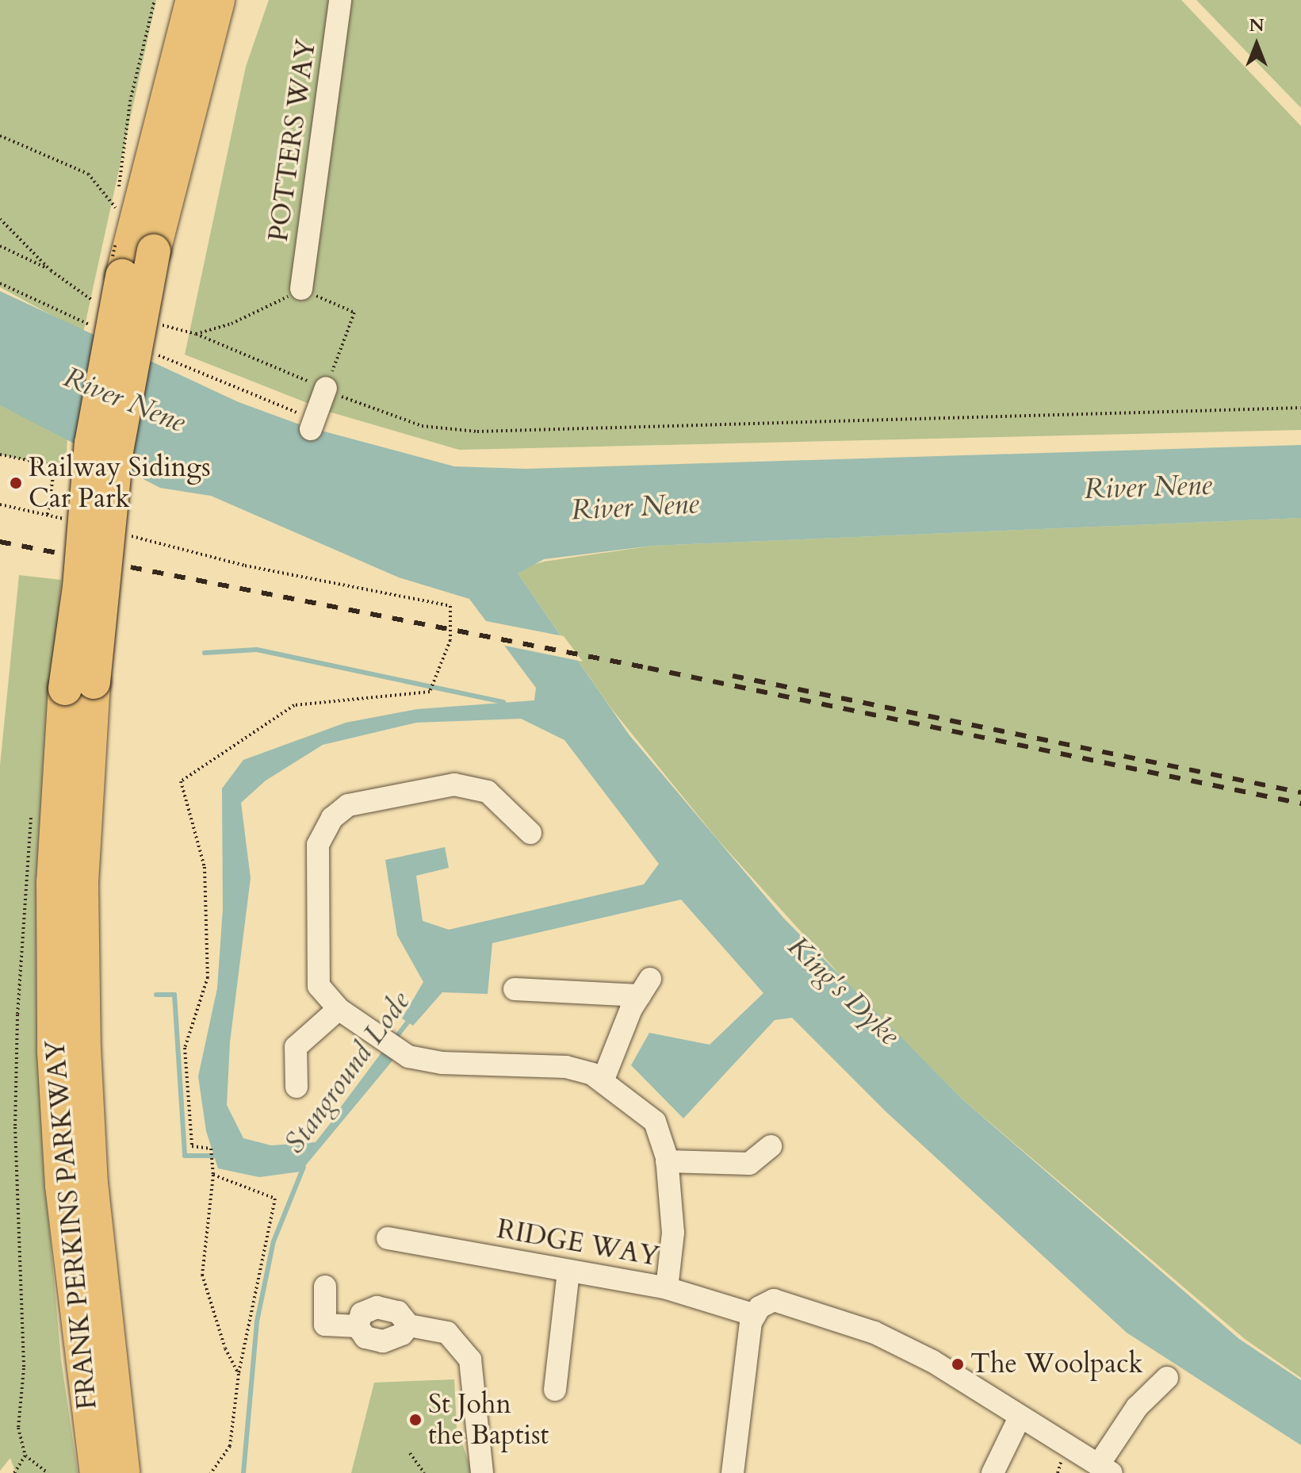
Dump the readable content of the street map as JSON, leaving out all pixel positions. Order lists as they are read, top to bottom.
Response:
{
  "streets": {
    "highway": ["FRANK PERKINS PARKWAY"],
    "street": ["POTTERS WAY", "RIDGE WAY"]
  },
  "water": ["River Nene", "King's Dyke", "Stanground Lode"],
  "places": ["Railway Sidings Car Park", "The Woolpack", "St John the Baptist"],
  "north": "top"
}
